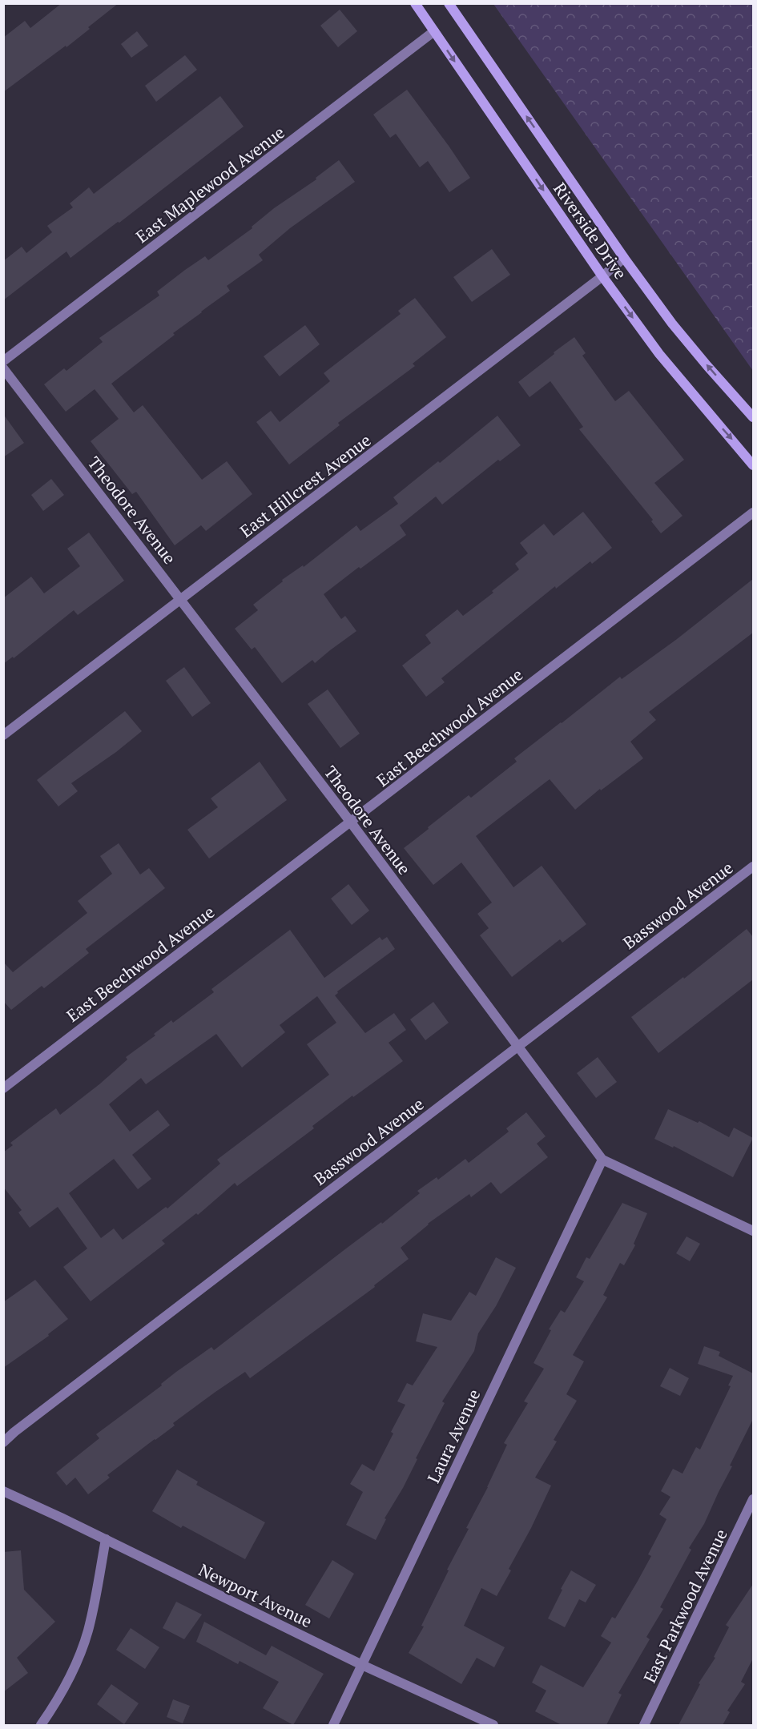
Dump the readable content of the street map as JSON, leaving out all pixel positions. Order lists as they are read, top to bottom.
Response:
{
  "streets": {
    "main road": ["Riverside Drive"],
    "street": [
      "East Maplewood Avenue",
      "East Hillcrest Avenue",
      "Theodore Avenue",
      "East Beechwood Avenue",
      "Basswood Avenue",
      "Laura Avenue",
      "Newport Avenue",
      "East Parkwood Avenue"
    ]
  },
  "crossings": [
    ["East Maplewood Avenue", "Riverside Drive"],
    ["Riverside Drive", "East Hillcrest Avenue"],
    ["East Hillcrest Avenue", "Theodore Avenue"],
    ["Theodore Avenue", "East Beechwood Avenue"],
    ["Theodore Avenue", "Basswood Avenue"],
    ["Theodore Avenue", "Laura Avenue"],
    ["Laura Avenue", "Newport Avenue"]
  ]
}
